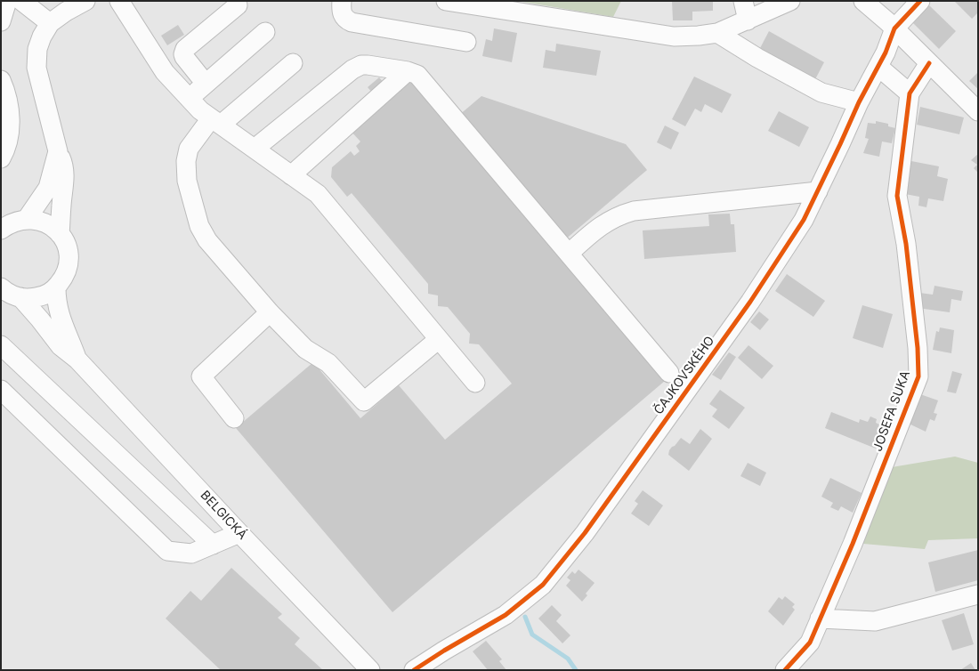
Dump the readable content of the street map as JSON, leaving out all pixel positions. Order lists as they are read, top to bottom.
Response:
{
  "streets": {
    "street": ["ČAJKOVSKÉHO", "JOSEFA SUKA", "BELGICKÁ"]
  }
}
